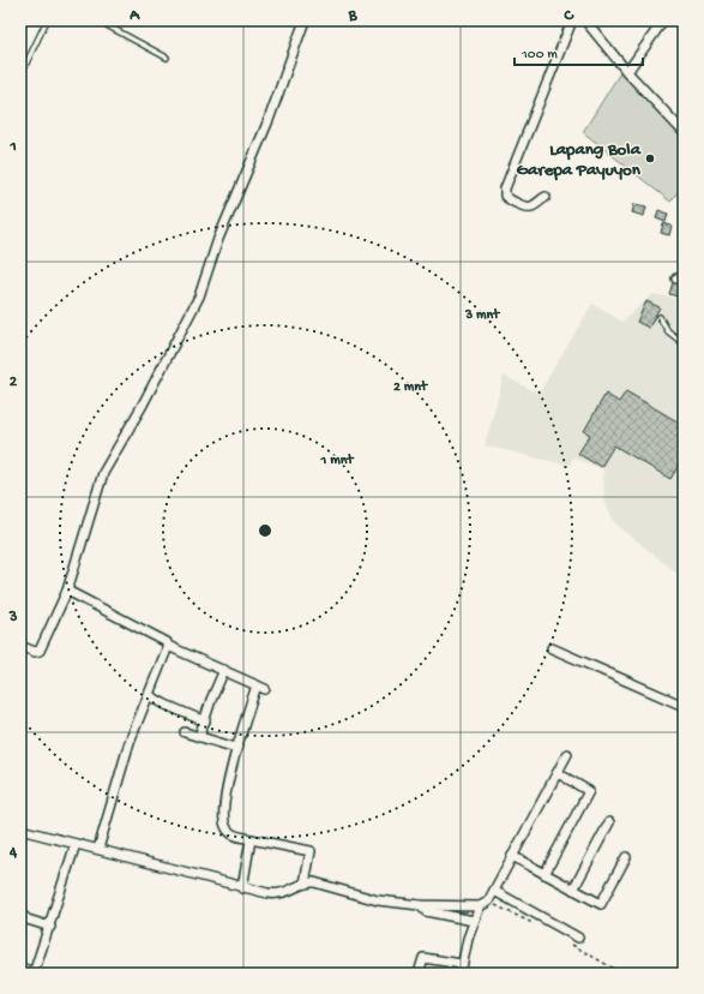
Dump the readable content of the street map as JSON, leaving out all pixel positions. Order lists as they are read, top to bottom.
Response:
{
  "places": ["Lapang Bola Garepa Payuyon"],
  "scale_bar": "100 m",
  "grid": {
    "columns": ["A", "B", "C"],
    "rows": [
      "1",
      "2",
      "3",
      "4"
    ]
  },
  "rings": ["3 mnt", "2 mnt", "1 mnt"]
}
